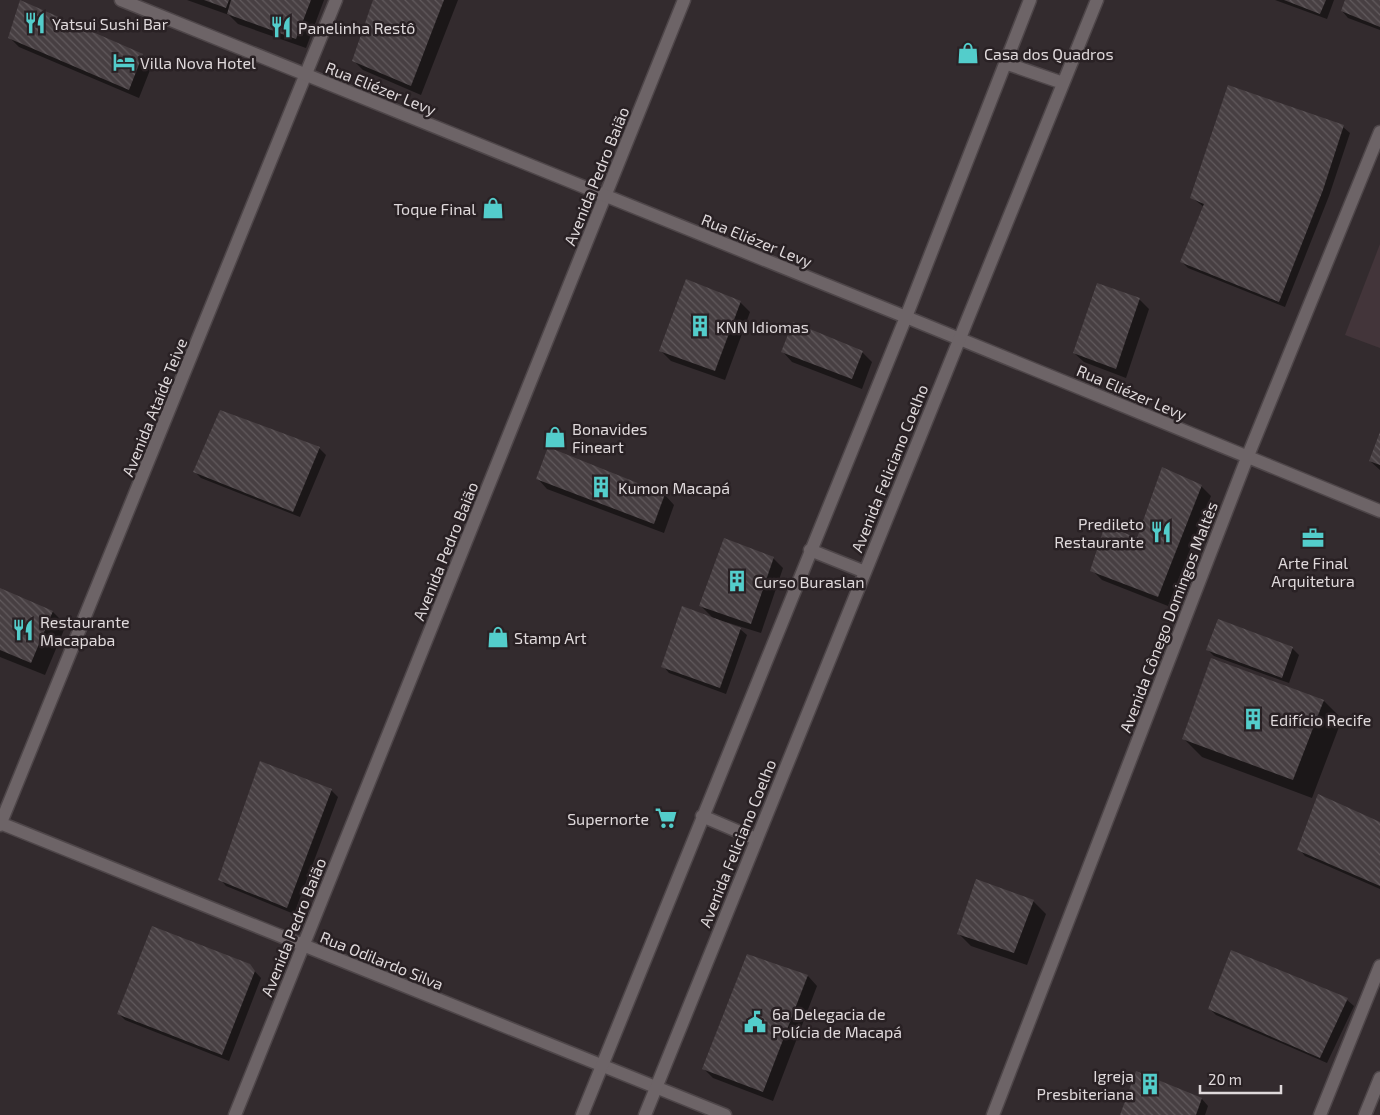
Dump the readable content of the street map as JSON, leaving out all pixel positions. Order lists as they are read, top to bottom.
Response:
{
  "streets": {
    "street": [
      "Rua Eliézer Levy",
      "Avenida Pedro Baião",
      "Avenida Ataíde Teive",
      "Avenida Feliciano Coelho",
      "Avenida Cônego Domingos Maltês",
      "Rua Odilardo Silva"
    ]
  },
  "crossings": [
    ["Rua Eliézer Levy", "Avenida Pedro Baião"],
    ["Rua Eliézer Levy", "Avenida Ataíde Teive"],
    ["Rua Eliézer Levy", "Avenida Feliciano Coelho"],
    ["Rua Eliézer Levy", "Avenida Cônego Domingos Maltês"],
    ["Avenida Pedro Baião", "Rua Odilardo Silva"],
    ["Avenida Ataíde Teive", "Rua Odilardo Silva"],
    ["Avenida Feliciano Coelho", "Rua Odilardo Silva"]
  ],
  "places": {
    "restaurant": [
      "Yatsui Sushi Bar",
      "Panelinha Restô",
      "Predileto Restaurante",
      "Restaurante Macapaba"
    ],
    "shop": [
      "Casa dos Quadros",
      "Toque Final",
      "Bonavides Fineart",
      "Stamp Art"
    ],
    "hotel": ["Villa Nova Hotel"],
    "building": [
      "KNN Idiomas",
      "Kumon Macapá",
      "Curso Buraslan",
      "Edifício Recife",
      "Igreja Presbiteriana"
    ],
    "office": ["Arte Final Arquitetura"],
    "supermarket": ["Supernorte"],
    "public building": ["6a Delegacia de Polícia de Macapá"]
  },
  "scale_bar": "20 m"
}
